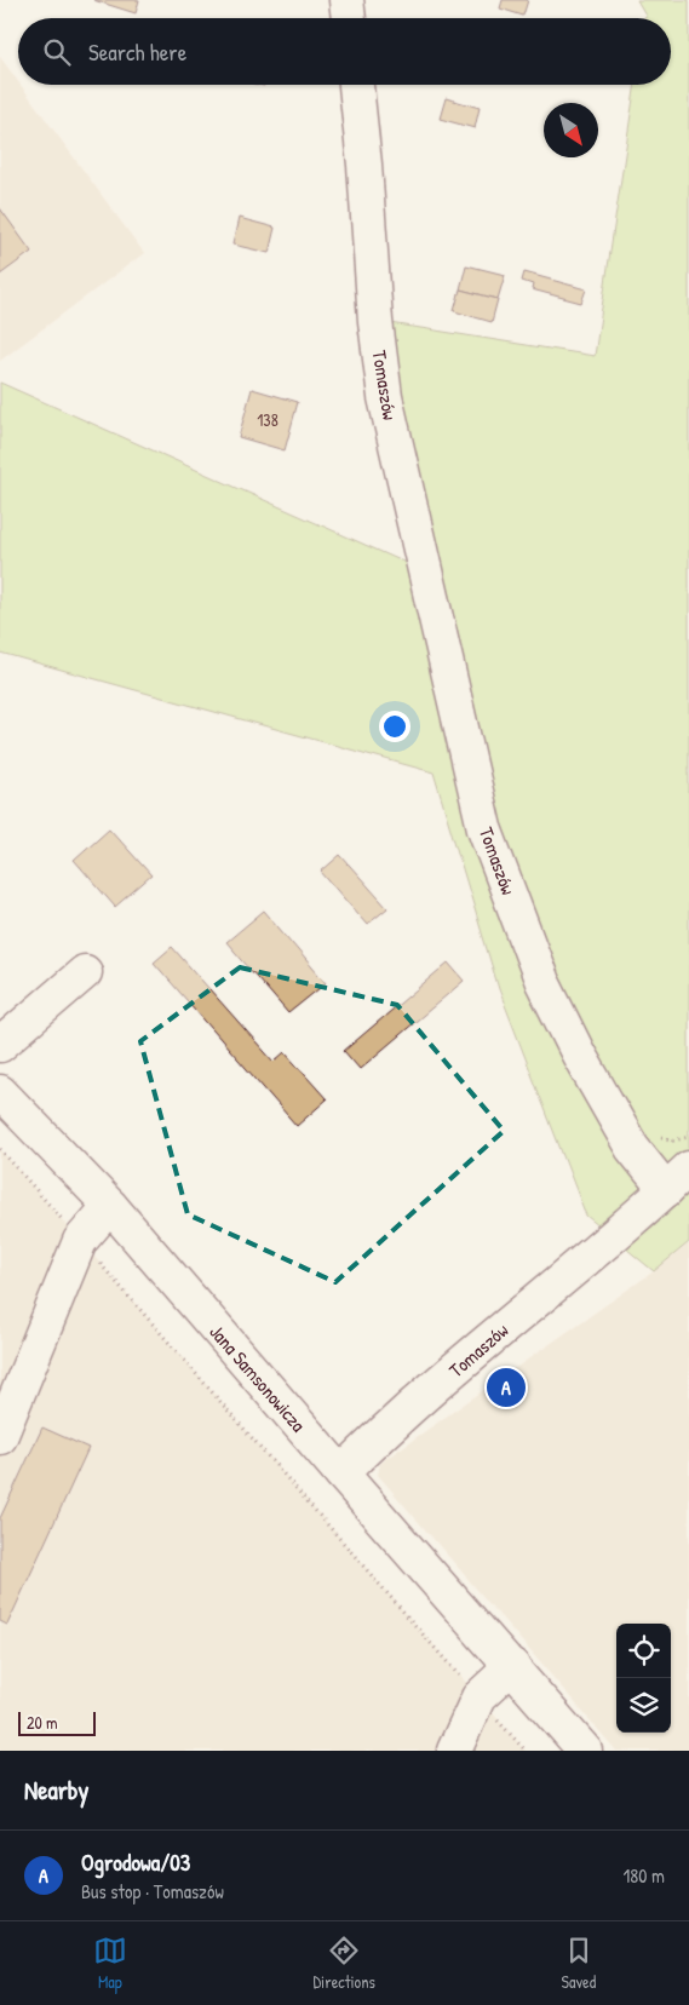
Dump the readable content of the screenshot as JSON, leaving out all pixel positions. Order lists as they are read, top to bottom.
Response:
{
  "streets": {
    "street": ["Tomaszów", "Jana Samsonowicza"]
  },
  "crossings": [
    ["Tomaszów", "Jana Samsonowicza"]
  ],
  "house_numbers": ["138"],
  "scale_bar": "20 m",
  "north": "bottom right",
  "page": {
    "search": "Search here",
    "pins": "A",
    "scale": "20 m",
    "heading": "Nearby",
    "list": [
      {
        "mark": "A",
        "name": "Ogrodowa/03",
        "note": "Bus stop · Tomaszów",
        "value": "180 m"
      }
    ],
    "nav": ["Map", "Directions", "Saved"]
  }
}
